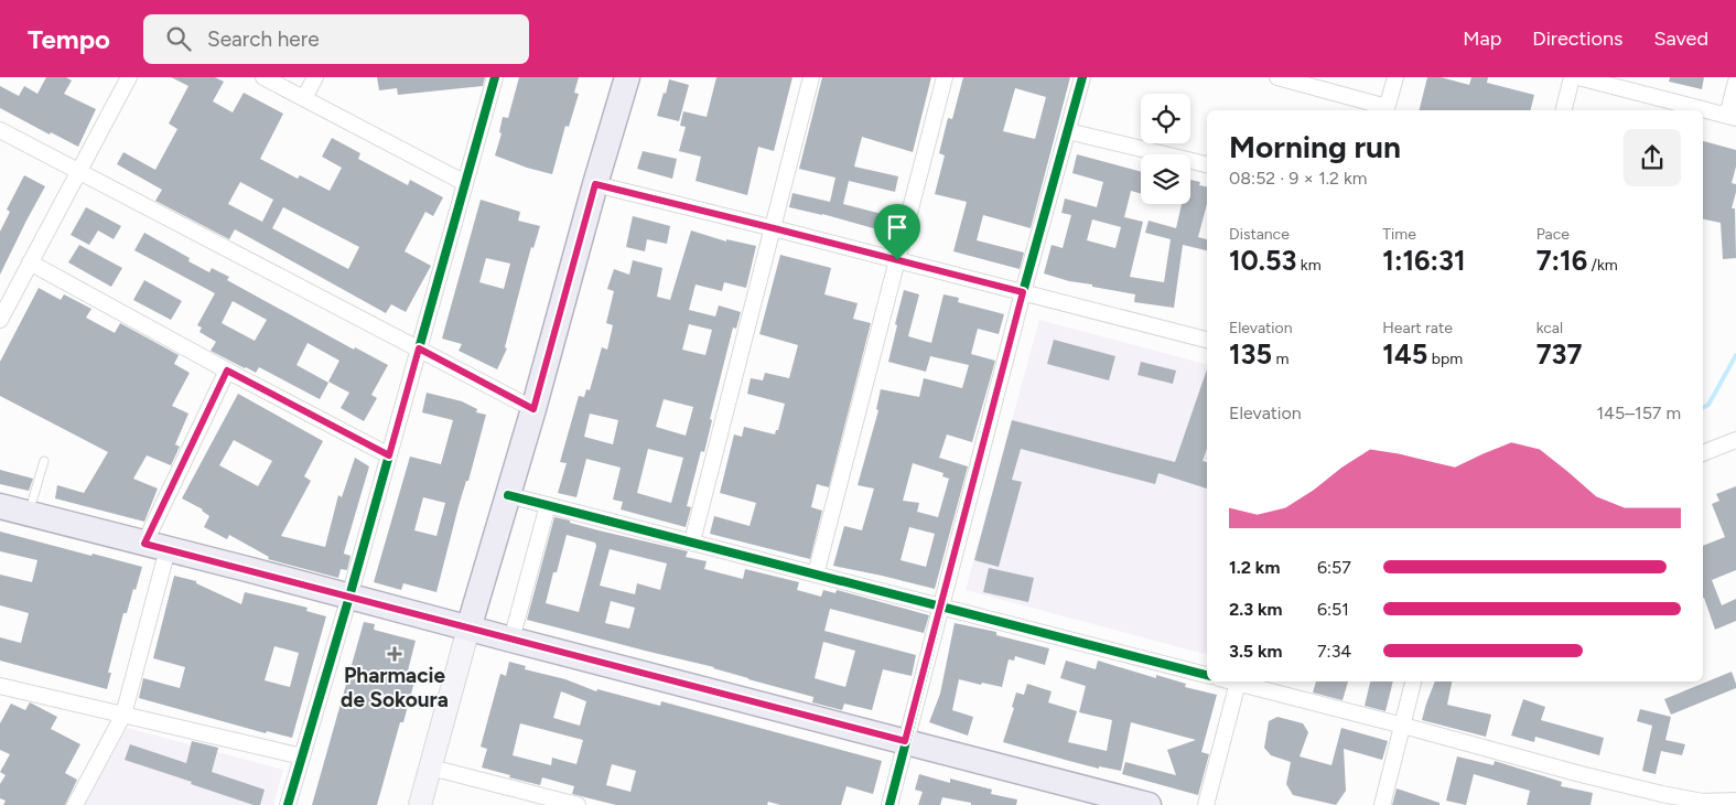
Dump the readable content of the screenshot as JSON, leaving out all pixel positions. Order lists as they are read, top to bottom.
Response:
{
  "places": {
    "health": ["Pharmacie de Sokoura"]
  },
  "page": {
    "header": "Tempo",
    "search": "Search here",
    "nav": ["Map", "Directions", "Saved"],
    "heading": ["Morning run", "08:52 · 9 × 1.2 km"],
    "stats": [
      ["Distance", "10.53 km"],
      ["Time", "1:16:31"],
      ["Pace", "7:16 /km"],
      ["Elevation", "135 m"],
      ["Heart rate", "145 bpm"],
      ["kcal", "737"]
    ],
    "chart": ["Elevation", "145–157 m"],
    "list": [
      {
        "name": "1.2 km",
        "note": "6:57"
      },
      {
        "name": "2.3 km",
        "note": "6:51"
      },
      {
        "name": "3.5 km",
        "note": "7:34"
      }
    ]
  }
}
